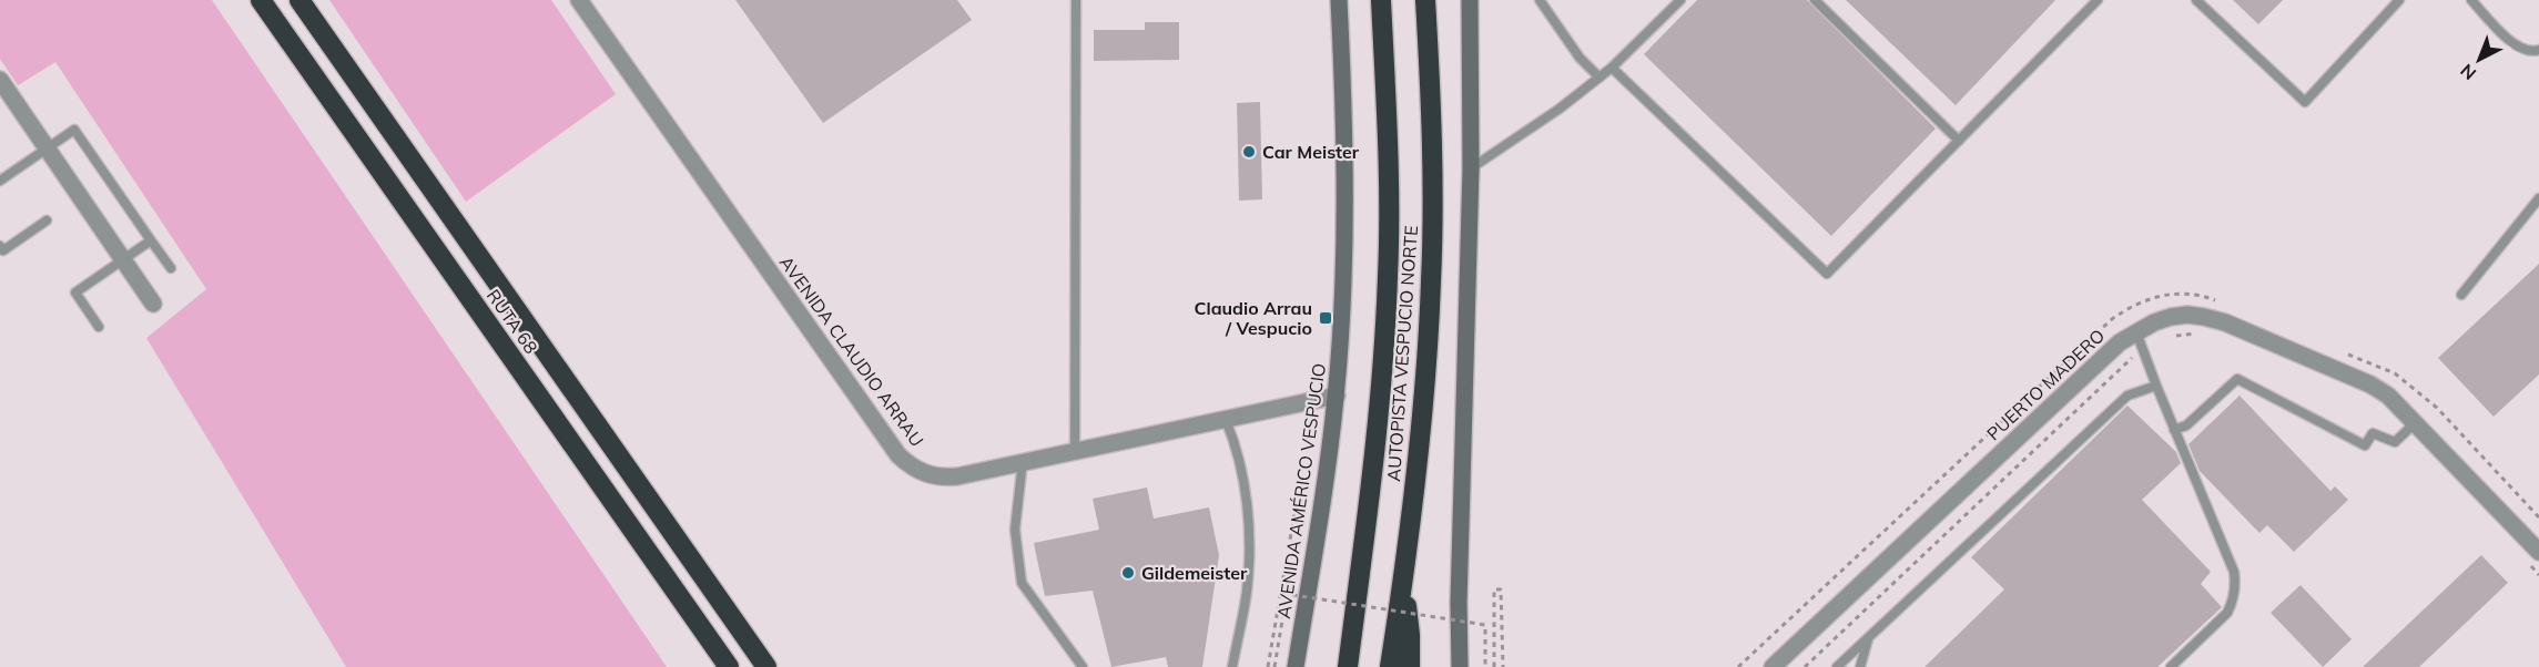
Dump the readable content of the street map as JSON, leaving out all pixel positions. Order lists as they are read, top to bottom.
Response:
{
  "streets": {
    "highway": ["RUTA 68", "AUTOPISTA VESPUCIO NORTE"],
    "main road": ["AVENIDA AMÉRICO VESPUCIO"],
    "street": ["AVENIDA CLAUDIO ARRAU", "PUERTO MADERO"]
  },
  "crossings": [
    ["AVENIDA CLAUDIO ARRAU", "AVENIDA AMÉRICO VESPUCIO"]
  ],
  "places": {
    "other": ["Car Meister", "Gildemeister"],
    "transit": ["Claudio Arrau / Vespucio"]
  },
  "north": "bottom left"
}
